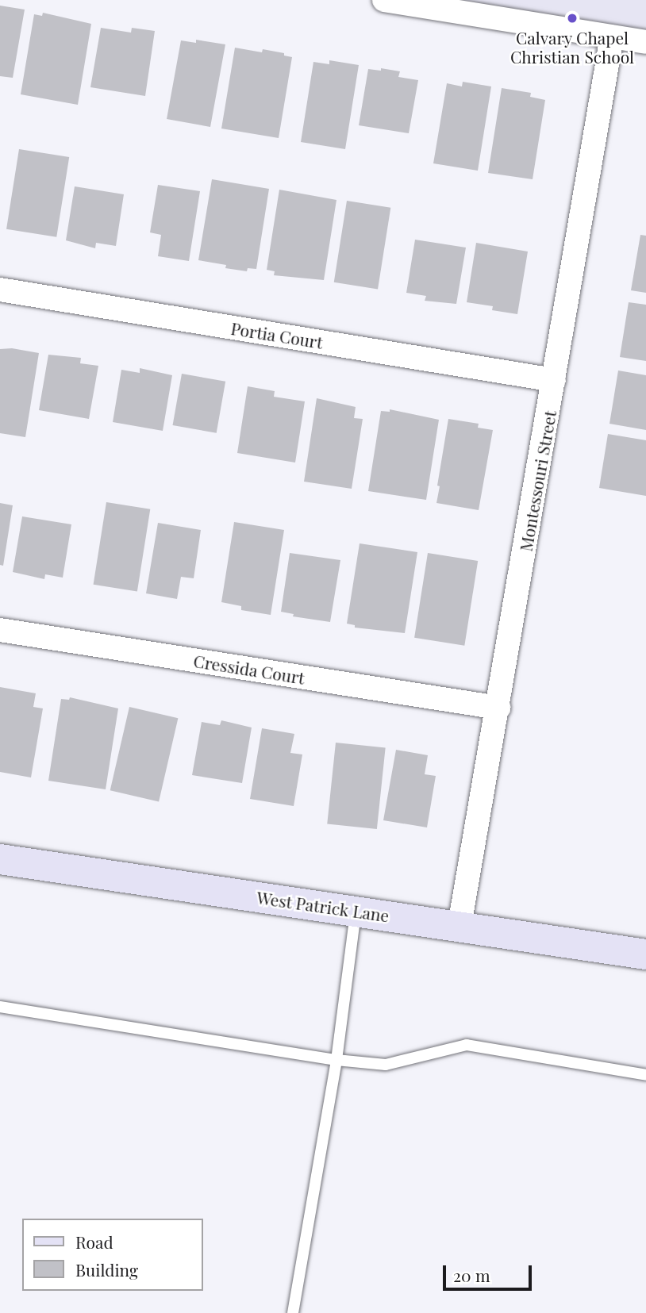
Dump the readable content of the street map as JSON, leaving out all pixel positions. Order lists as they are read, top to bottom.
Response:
{
  "streets": {
    "street": [
      "Portia Court",
      "Montessouri Street",
      "Cressida Court",
      "West Patrick Lane"
    ]
  },
  "crossings": [
    ["Portia Court", "Montessouri Street"],
    ["Montessouri Street", "Cressida Court"],
    ["Montessouri Street", "West Patrick Lane"]
  ],
  "places": ["Calvary Chapel Christian School"],
  "legend": ["Road", "Building"],
  "scale_bar": "20 m"
}
